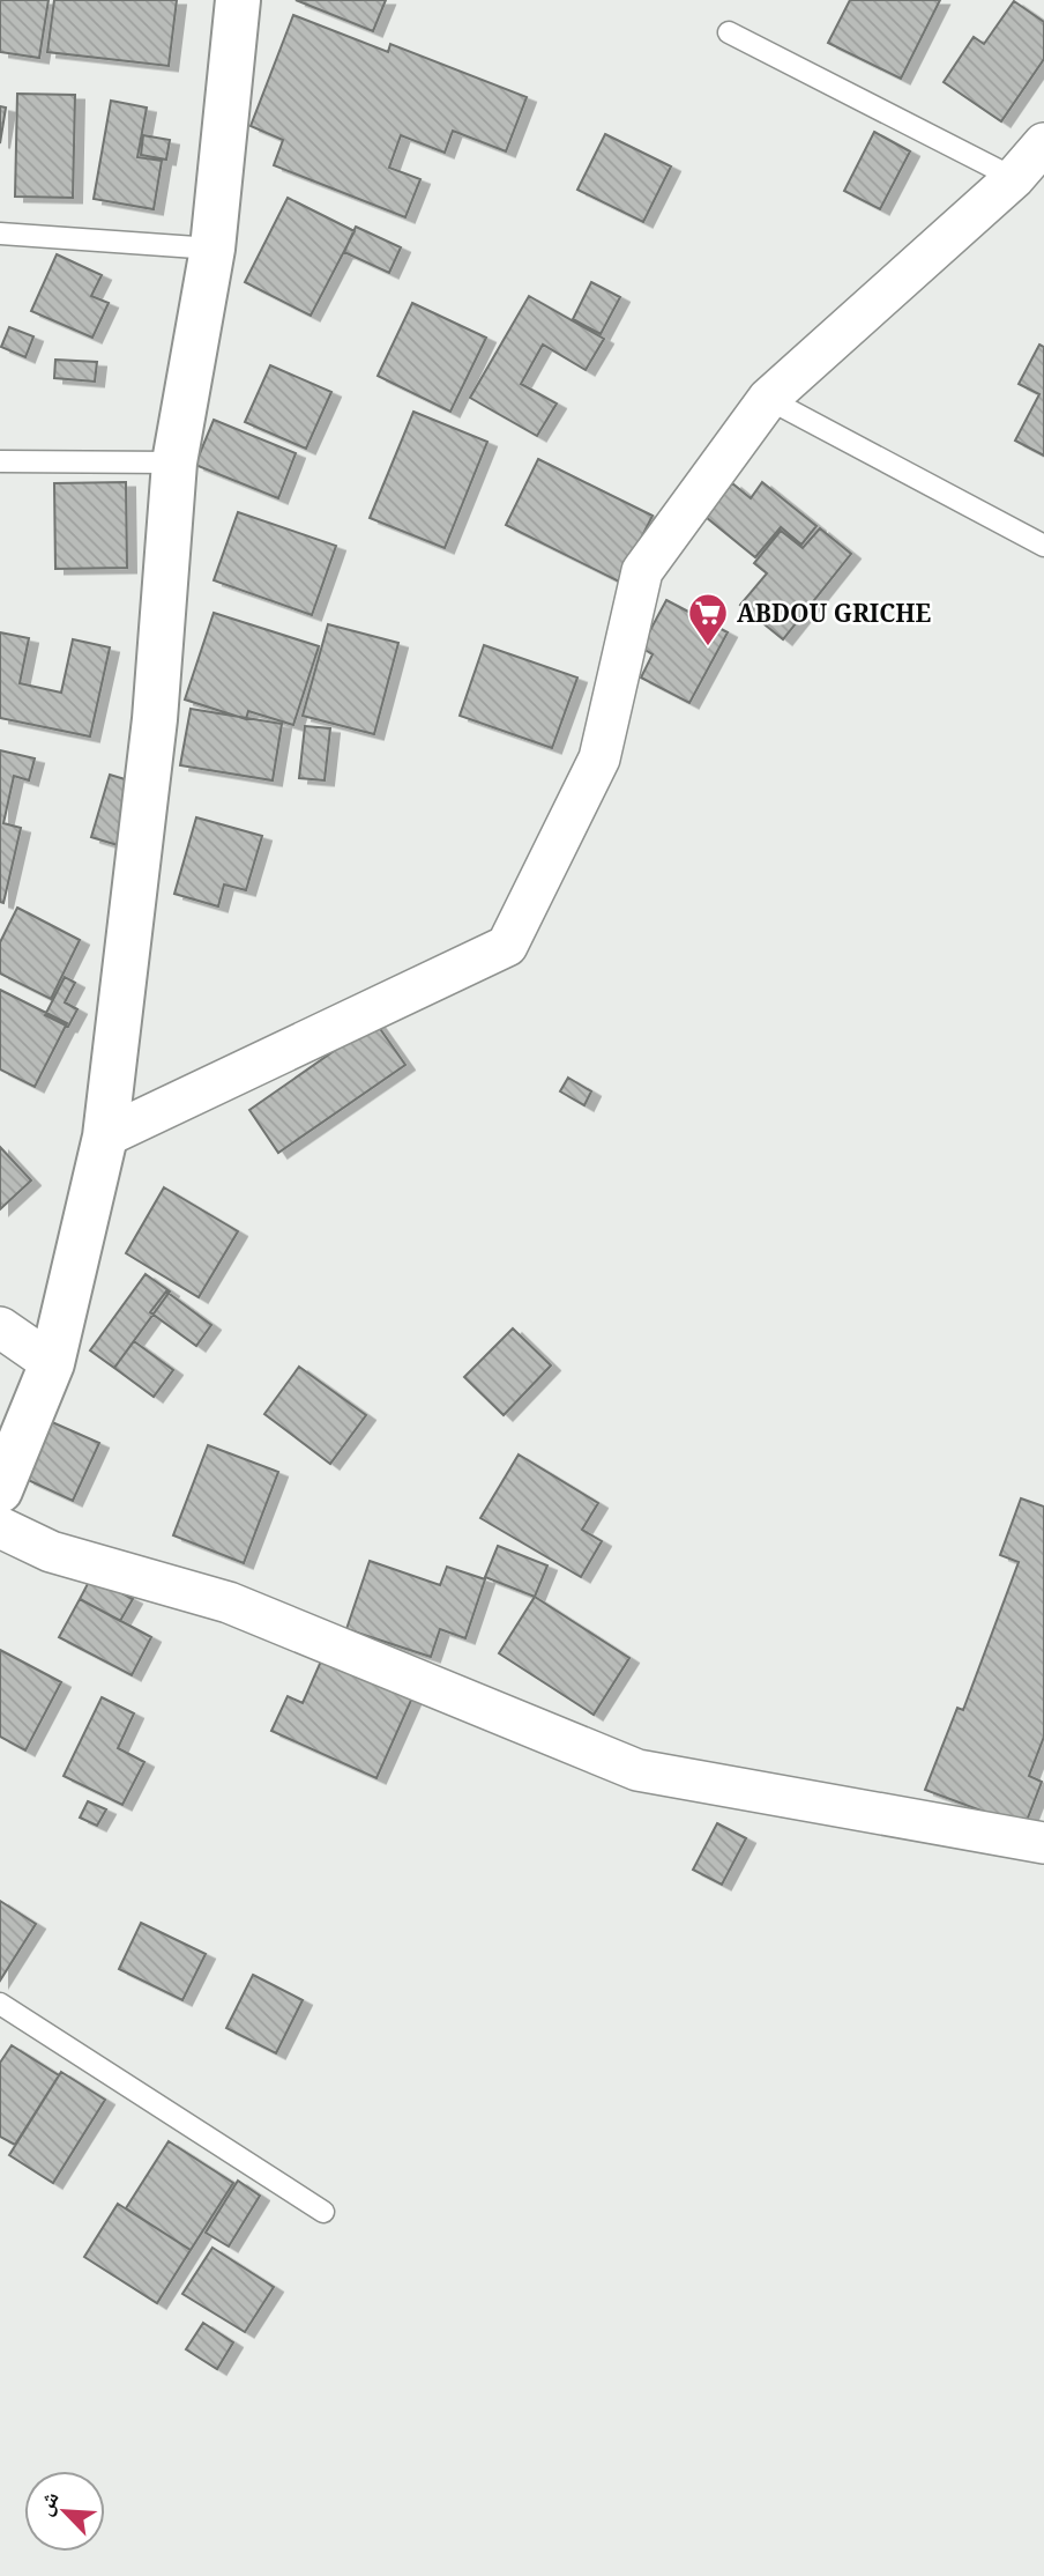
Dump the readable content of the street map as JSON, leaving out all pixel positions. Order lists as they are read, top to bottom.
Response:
{
  "places": {
    "supermarket": ["ABDOU GRICHE"]
  },
  "north": "top left"
}
